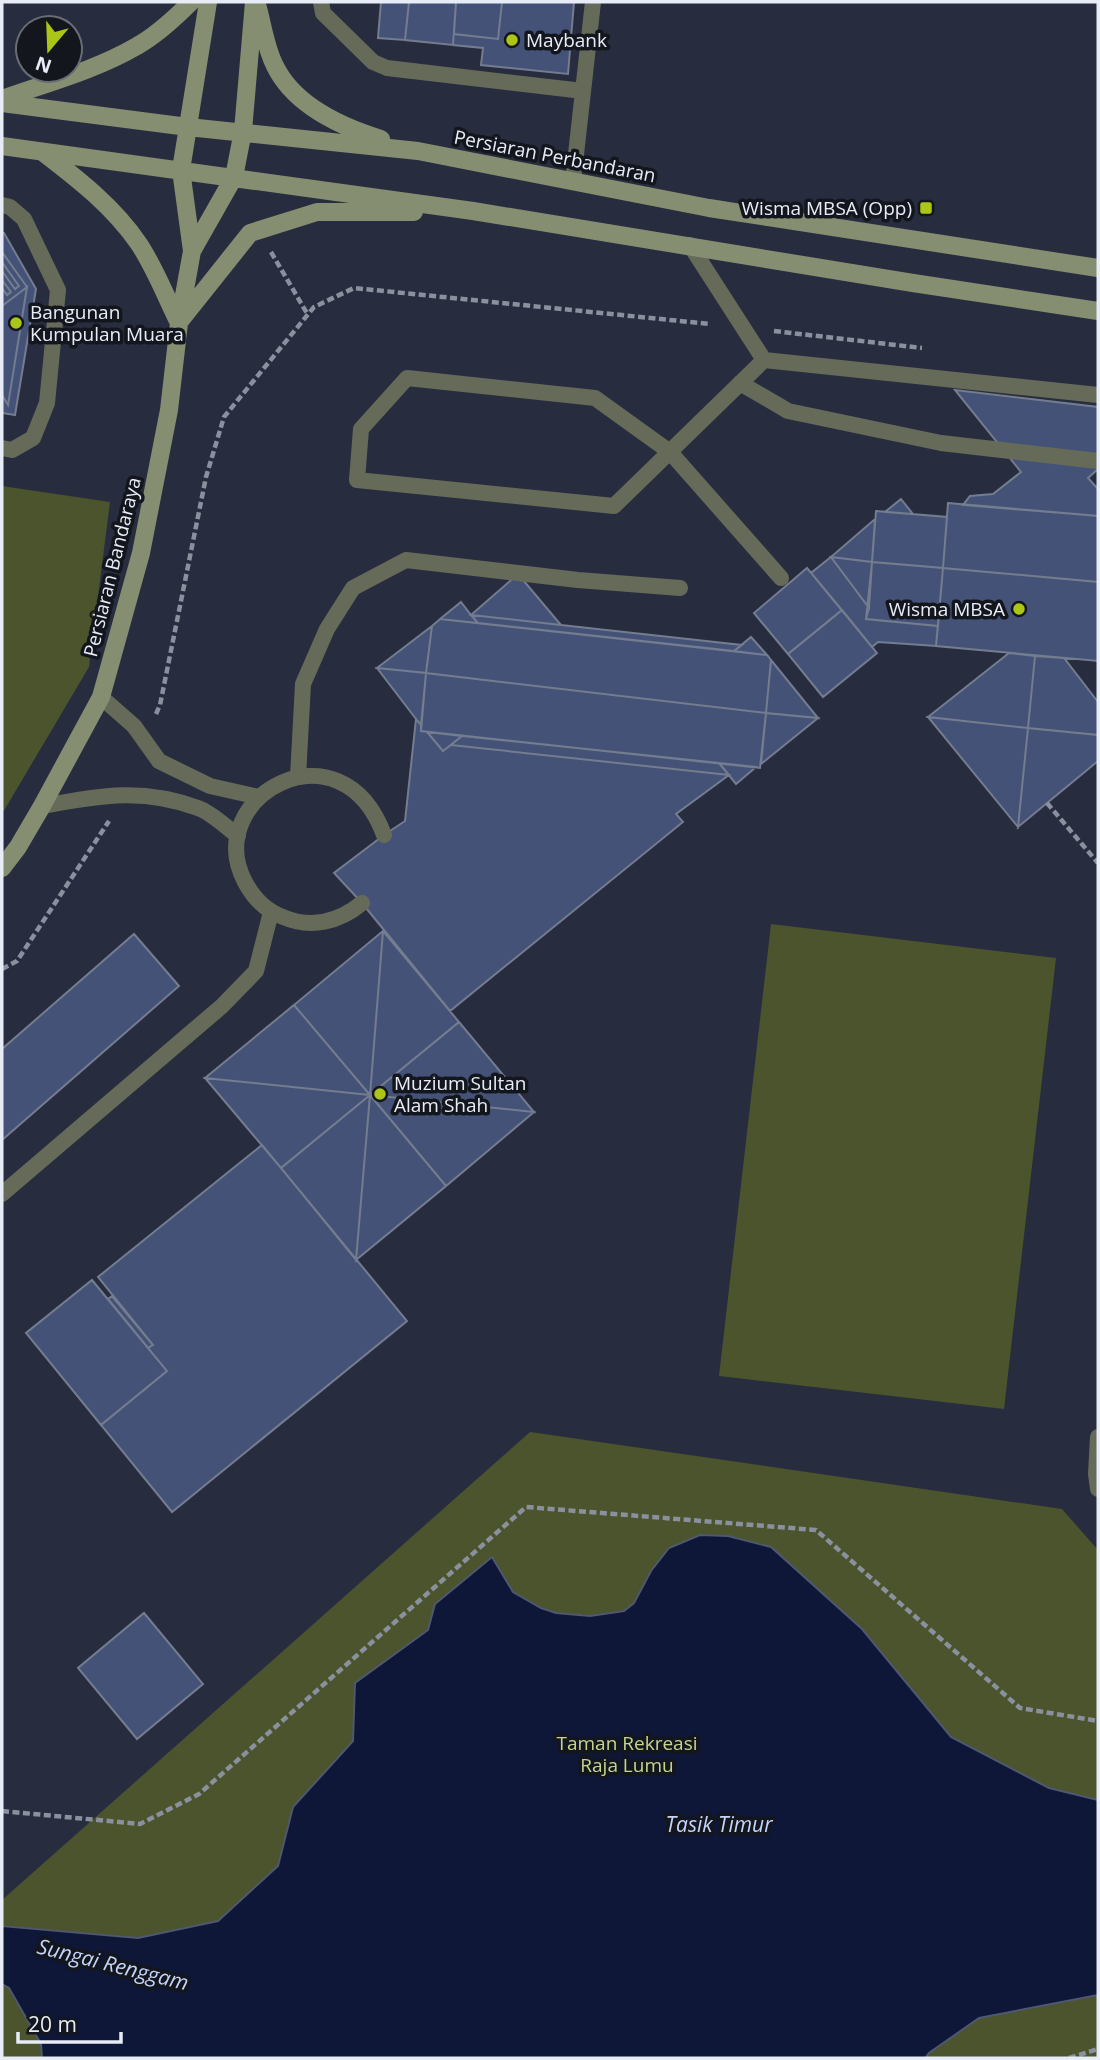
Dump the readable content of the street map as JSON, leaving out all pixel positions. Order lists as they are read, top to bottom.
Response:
{
  "streets": {
    "main road": ["Persiaran Perbandaran", "Persiaran Bandaraya"]
  },
  "crossings": [
    ["Persiaran Perbandaran", "Persiaran Bandaraya"]
  ],
  "water": ["Tasik Timur", "Sungai Renggam"],
  "parks": ["Taman Rekreasi Raja Lumu"],
  "places": {
    "other": [
      "Maybank",
      "Bangunan Kumpulan Muara",
      "Wisma MBSA",
      "Muzium Sultan Alam Shah"
    ],
    "transit": ["Wisma MBSA (Opp)"]
  },
  "scale_bar": "20 m",
  "north": "bottom"
}
